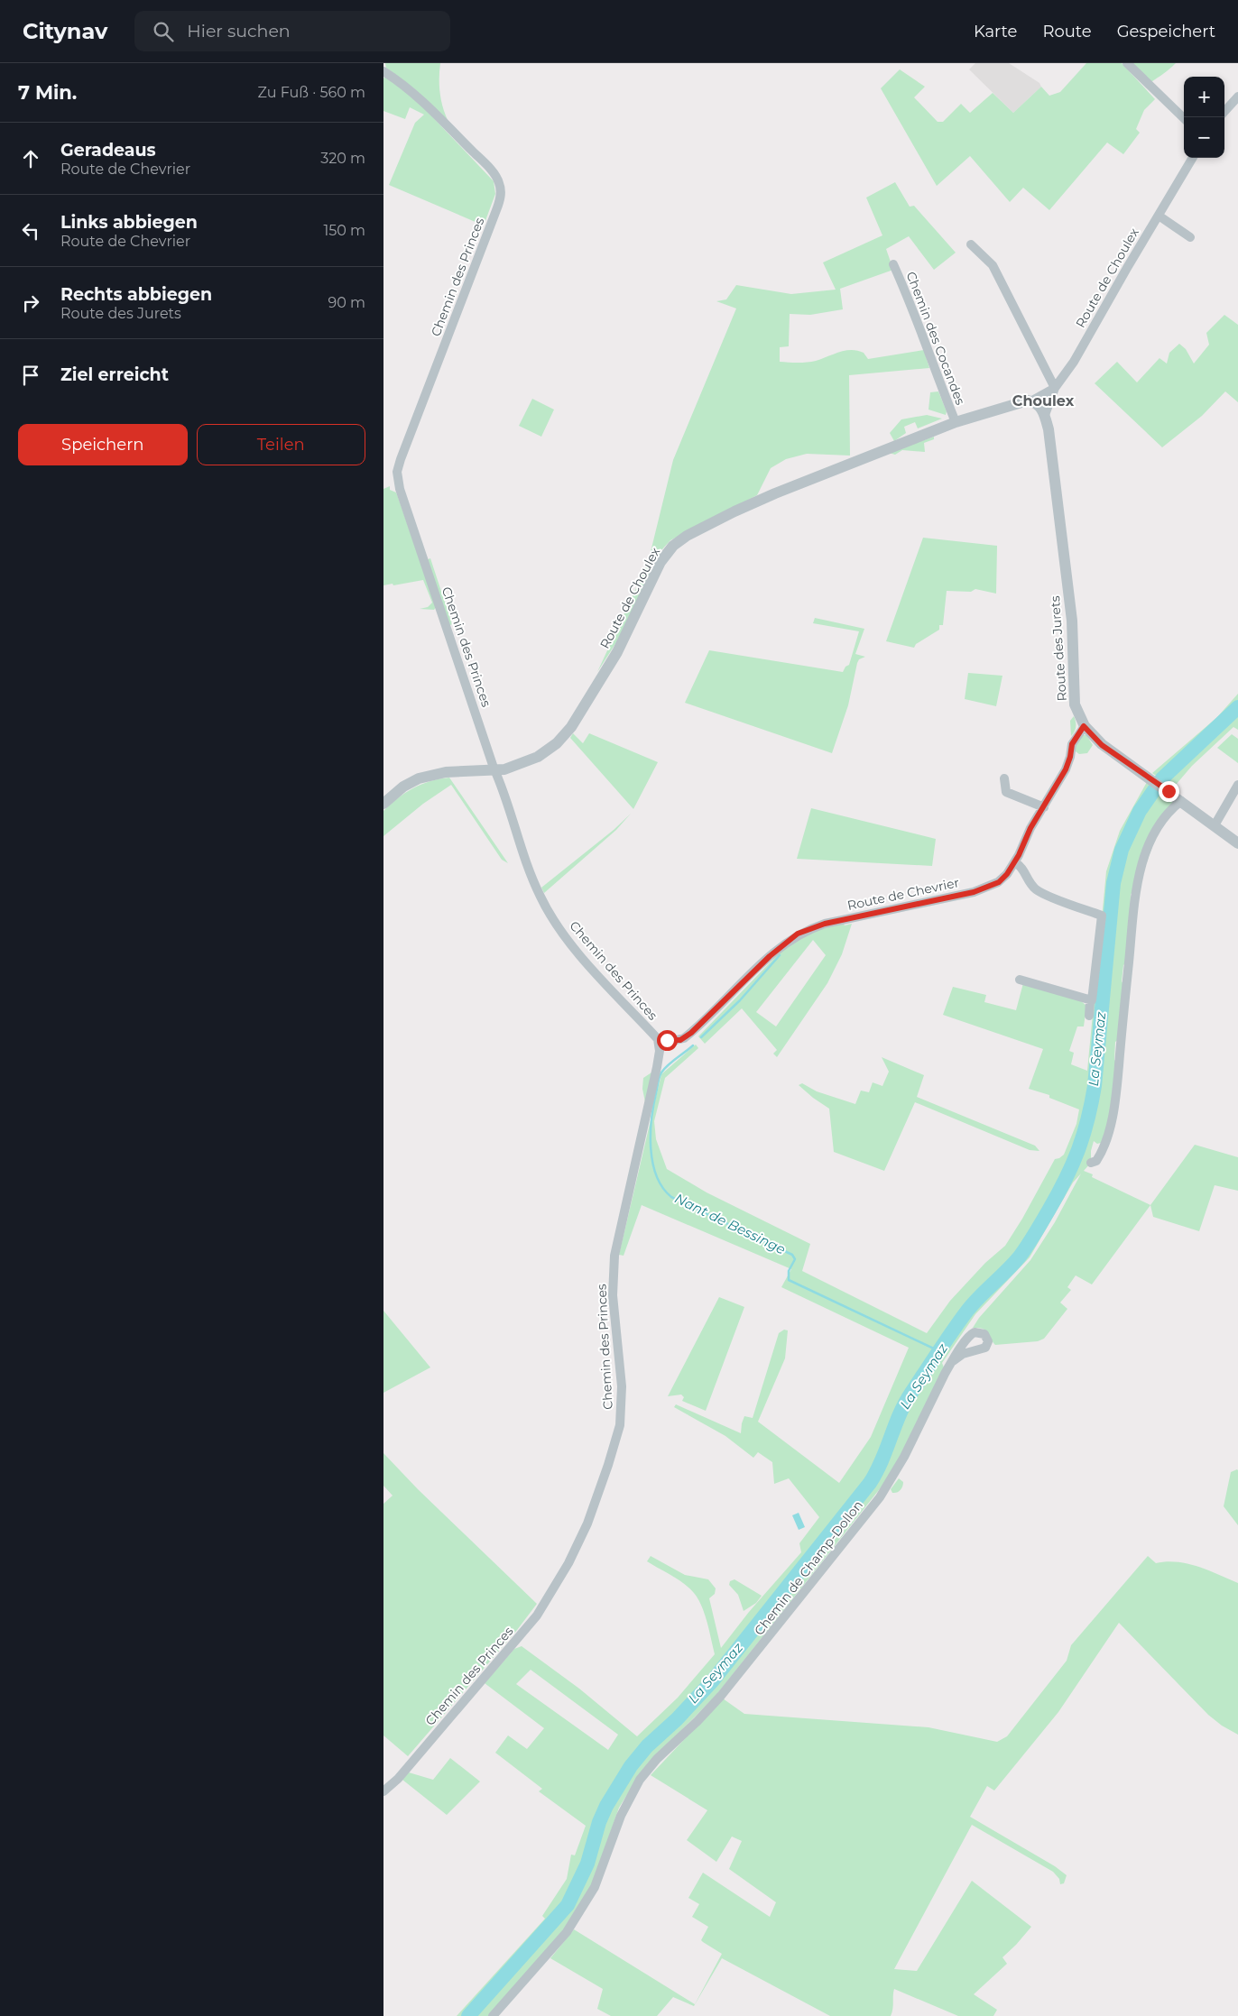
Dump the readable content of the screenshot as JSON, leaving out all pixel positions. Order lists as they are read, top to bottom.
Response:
{
  "streets": {
    "street": [
      "Chemin des Princes",
      "Route de Choulex",
      "Chemin des Cocandes",
      "Route des Jurets",
      "Route de Chevrier",
      "Chemin de Champ-Dollon"
    ]
  },
  "crossings": [
    ["Chemin des Princes", "Route de Choulex"],
    ["Chemin des Princes", "Route de Chevrier"],
    ["Route de Choulex", "Chemin des Cocandes"],
    ["Route de Choulex", "Route des Jurets"],
    ["Route des Jurets", "Route de Chevrier"]
  ],
  "districts": ["Choulex"],
  "water": ["La Seymaz", "Nant de Bessinge"],
  "page": {
    "header": "Citynav",
    "search": "Hier suchen",
    "nav": ["Karte", "Route", "Gespeichert"],
    "heading": ["7 Min.", "Zu Fuß · 560 m"],
    "map_buttons": ["+", "−"],
    "list": [
      ["Geradeaus", "Route de Chevrier", "320 m"],
      ["Links abbiegen", "Route de Chevrier", "150 m"],
      ["Rechts abbiegen", "Route des Jurets", "90 m"],
      "Ziel erreicht"
    ],
    "buttons": ["Speichern", "Teilen"]
  }
}
